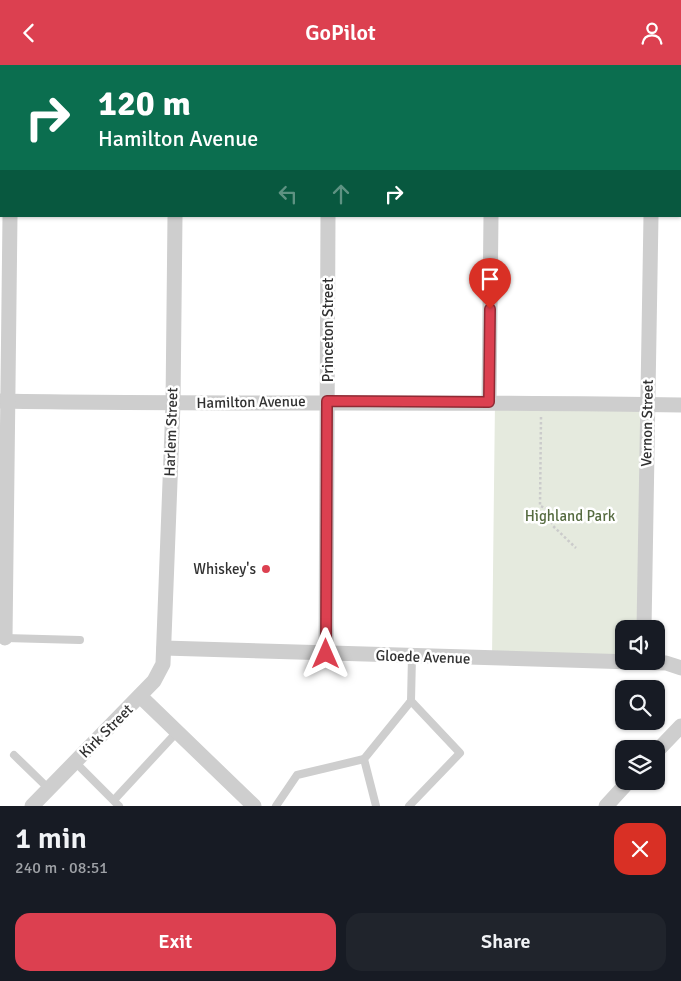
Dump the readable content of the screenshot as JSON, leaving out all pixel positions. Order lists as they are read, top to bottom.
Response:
{
  "streets": {
    "street": [
      "Princeton Street",
      "Hamilton Avenue",
      "Vernon Street",
      "Harlem Street",
      "Gloede Avenue",
      "Kirk Street"
    ]
  },
  "crossings": [
    ["Princeton Street", "Hamilton Avenue"],
    ["Princeton Street", "Gloede Avenue"],
    ["Hamilton Avenue", "Vernon Street"],
    ["Hamilton Avenue", "Harlem Street"],
    ["Harlem Street", "Gloede Avenue"],
    ["Harlem Street", "Kirk Street"],
    ["Gloede Avenue", "Kirk Street"]
  ],
  "parks": ["Highland Park"],
  "places": ["Whiskey's"],
  "page": {
    "header": "GoPilot",
    "turn": ["120 m", "Hamilton Avenue"],
    "heading": ["1 min", "240 m · 08:51"],
    "buttons": ["Exit", "Share"]
  }
}
